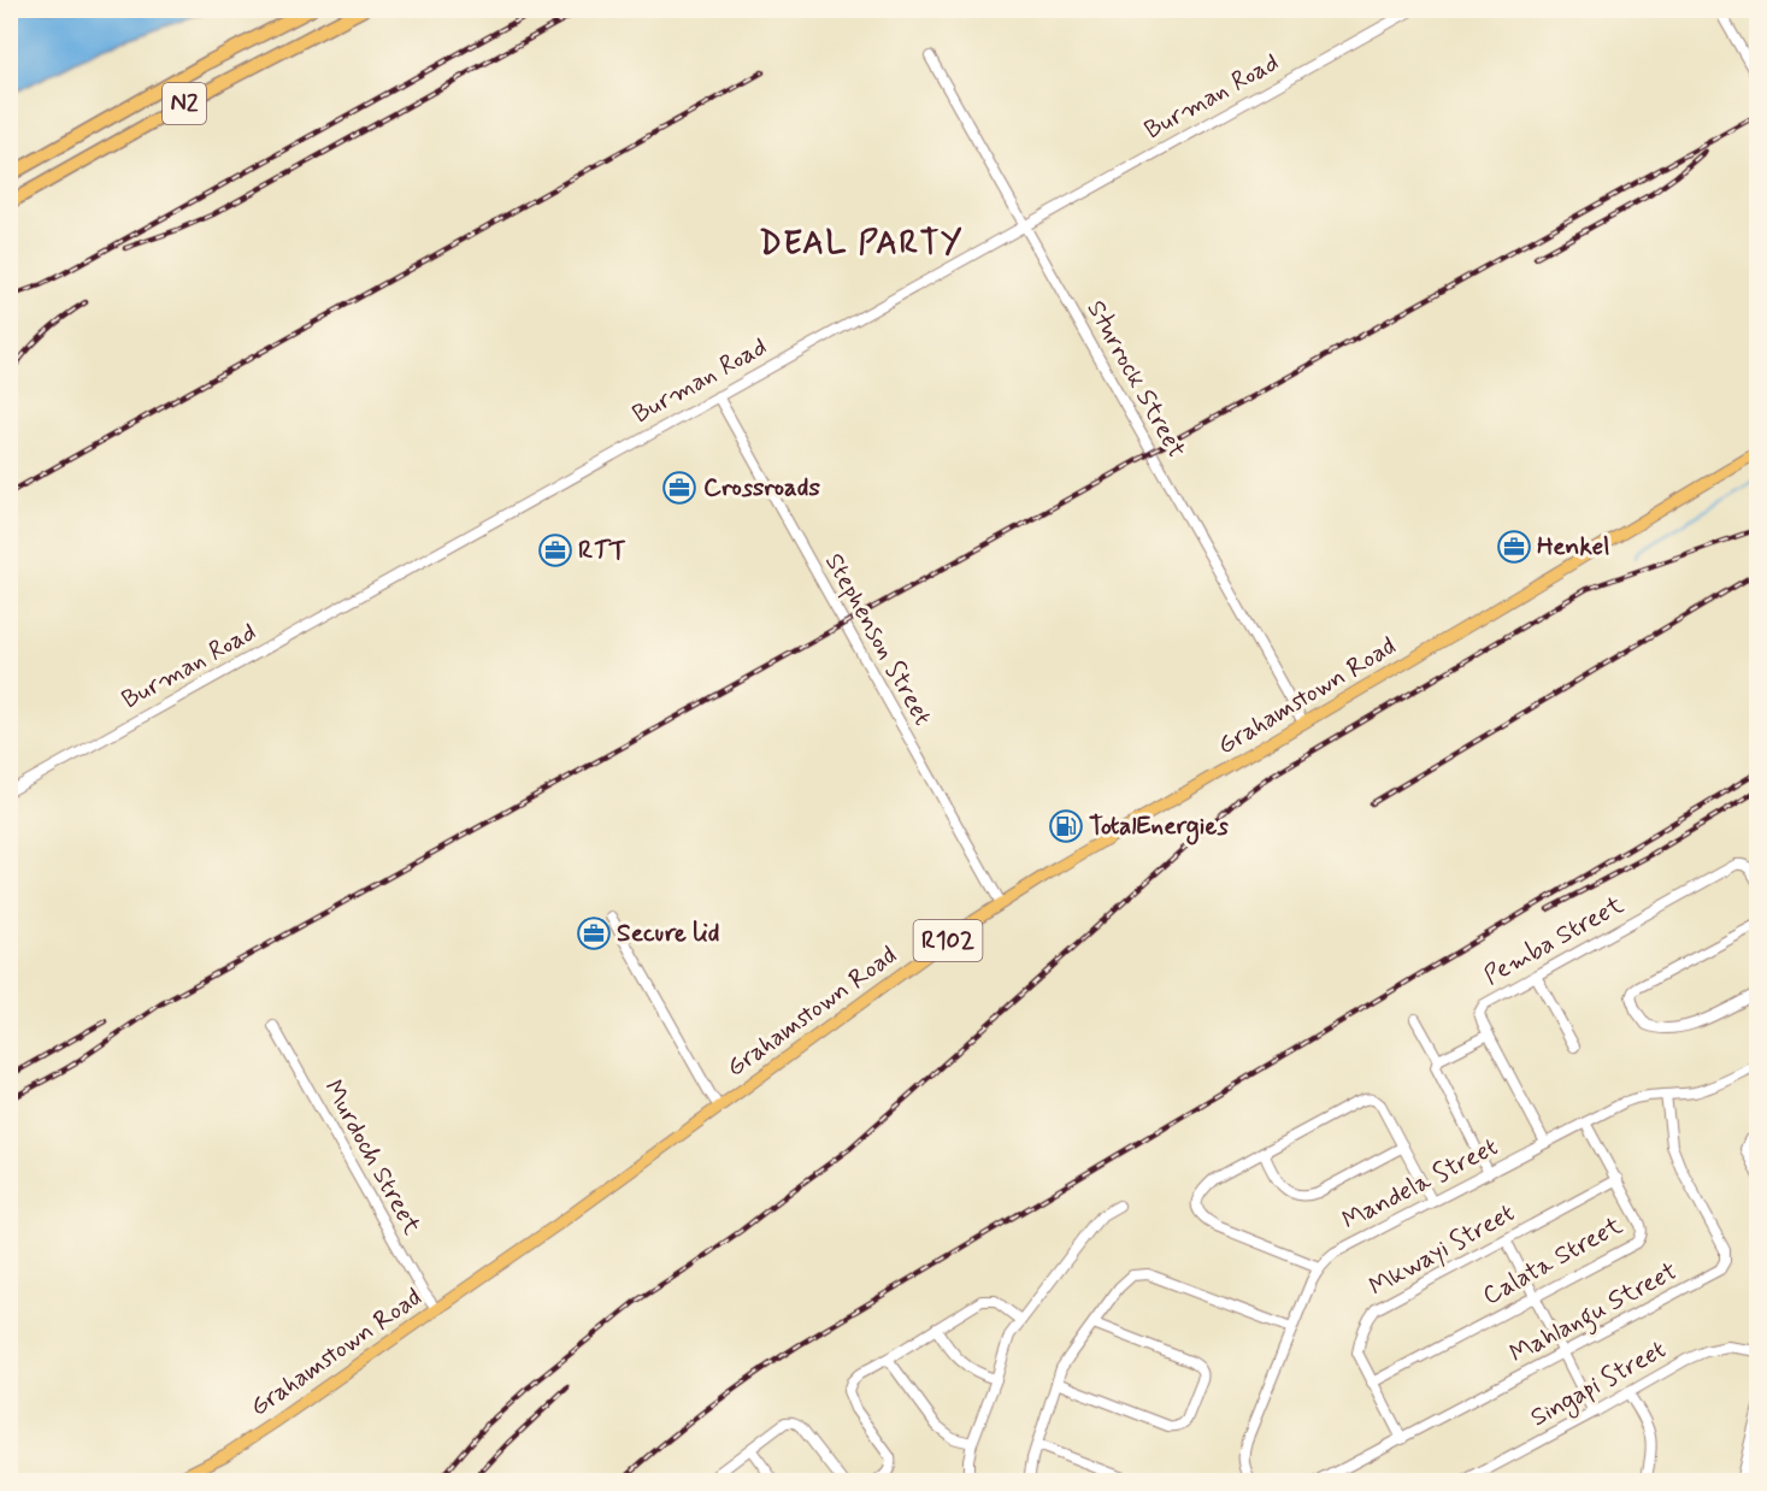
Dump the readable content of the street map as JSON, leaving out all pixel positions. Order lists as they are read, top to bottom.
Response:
{
  "streets": {
    "highway": ["N2"],
    "main road": ["Grahamstown Road", "R102"],
    "street": [
      "Burman Road",
      "Sturrock Street",
      "Stephenson Street",
      "Pemba Street",
      "Murdoch Street",
      "Mandela Street",
      "Mkwayi Street",
      "Calata Street",
      "Mahlangu Street",
      "Singapi Street"
    ]
  },
  "crossings": [
    ["Burman Road", "Sturrock Street"],
    ["Burman Road", "Stephenson Street"],
    ["Sturrock Street", "Grahamstown Road"],
    ["Stephenson Street", "Grahamstown Road"],
    ["Grahamstown Road", "Murdoch Street"],
    ["Pemba Street", "Mandela Street"],
    ["Mandela Street", "Calata Street"],
    ["Mandela Street", "Mahlangu Street"],
    ["Mkwayi Street", "Calata Street"],
    ["Mkwayi Street", "Mahlangu Street"]
  ],
  "districts": ["DEAL PARTY"],
  "places": {
    "office": [
      "Crossroads",
      "Henkel",
      "RTT",
      "Secure lid"
    ],
    "fuel station": ["TotalEnergies"]
  }
}
